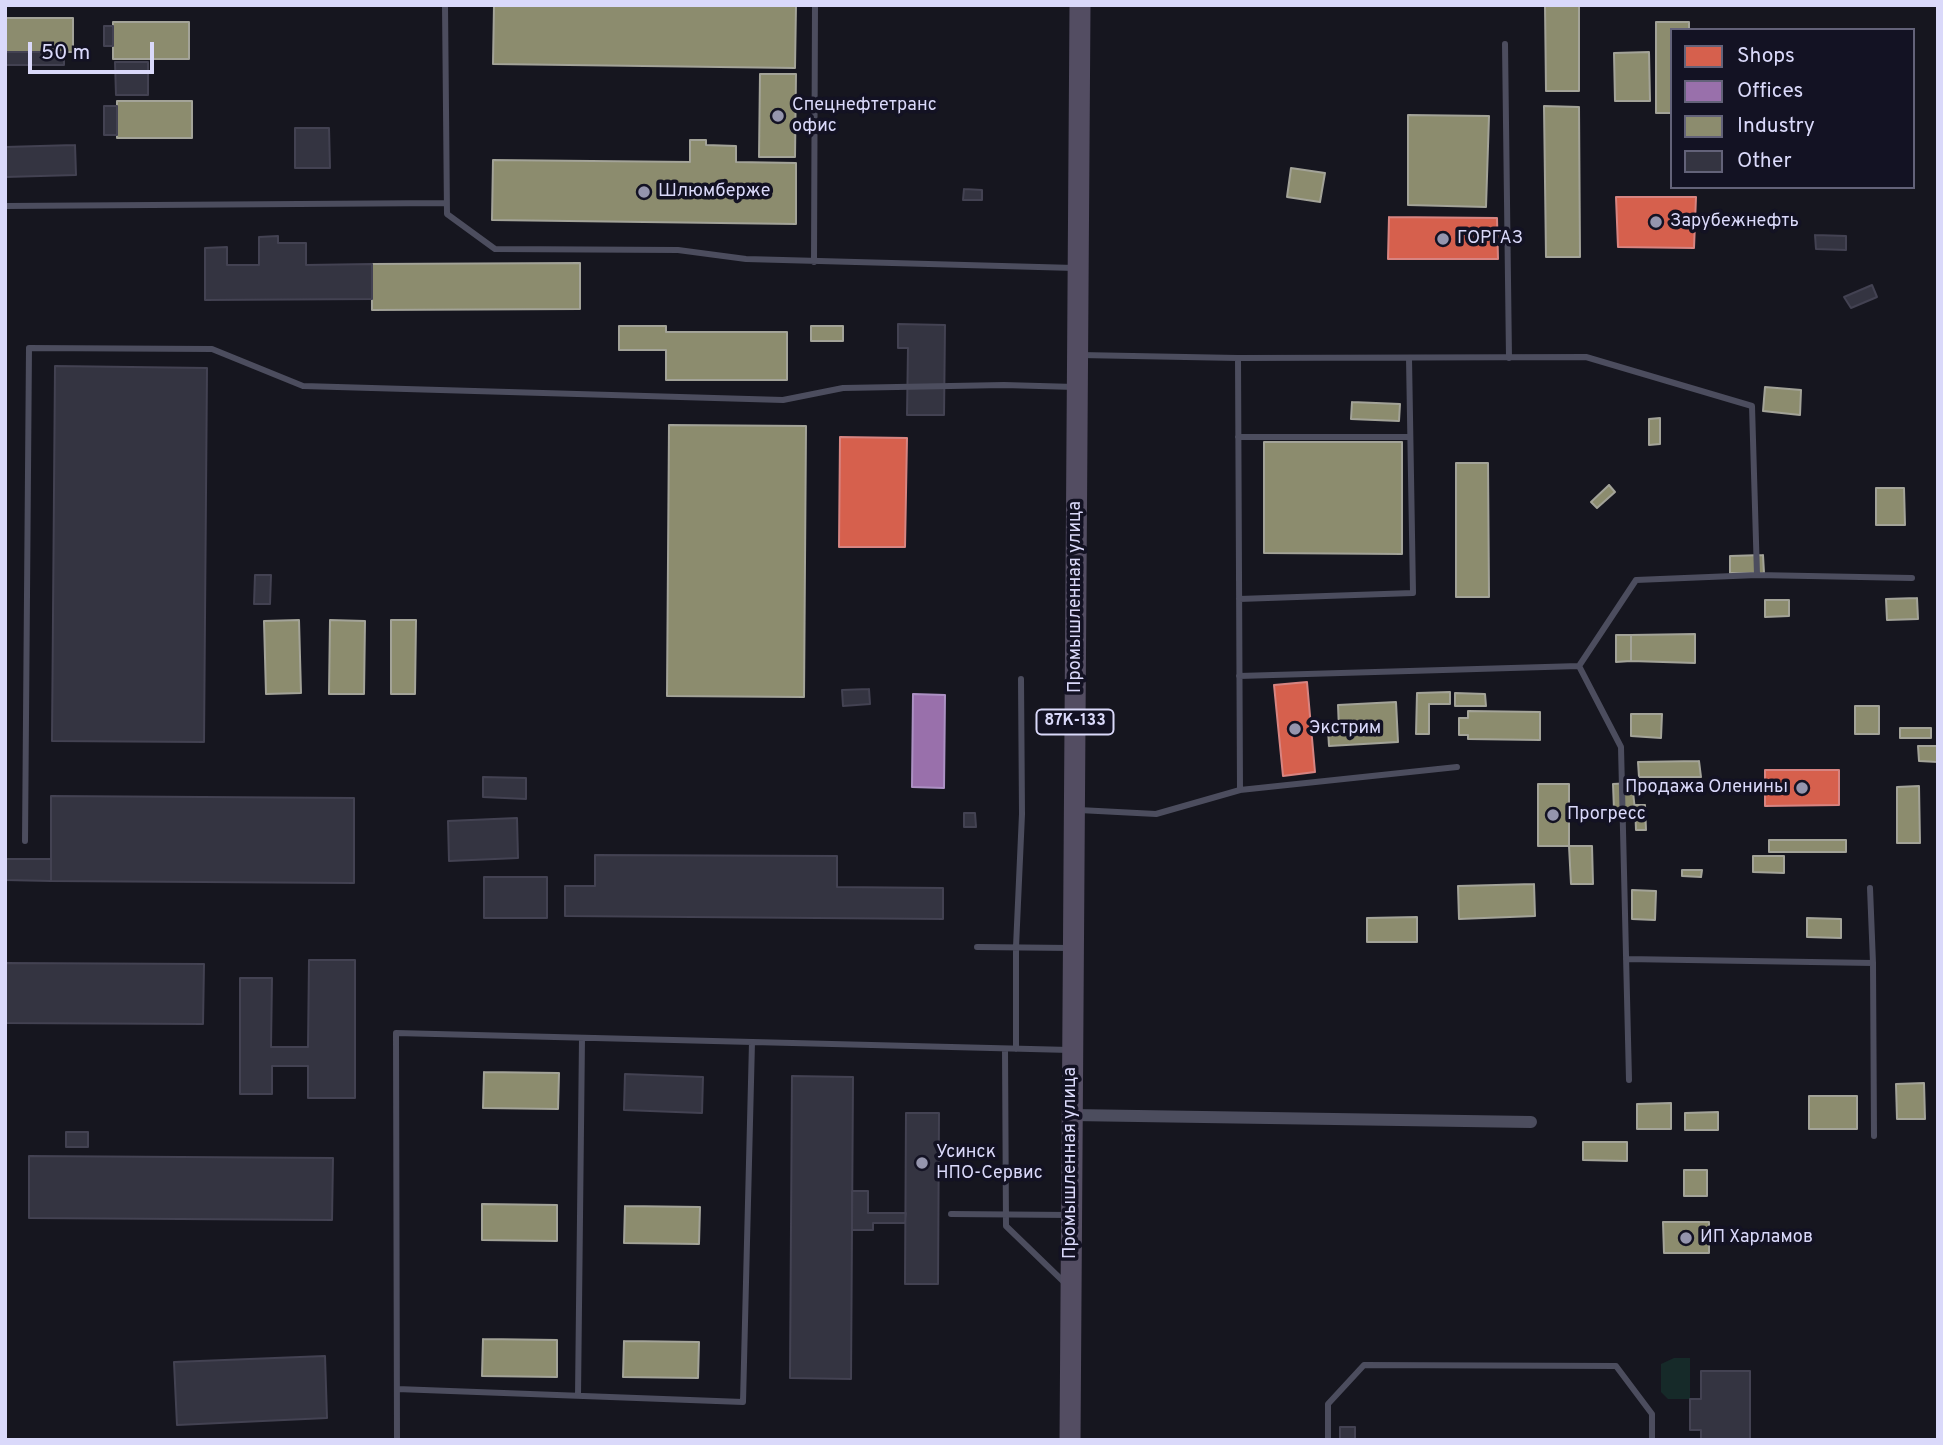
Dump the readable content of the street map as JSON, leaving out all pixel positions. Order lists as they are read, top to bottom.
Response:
{
  "streets": {
    "main road": ["Промышленная улица", "87К-133"]
  },
  "places": [
    "Спецнефтетранс офис",
    "Шлюмберже",
    "Зарубежнефть",
    "ГОРГАЗ",
    "Экстрим",
    "Продажа Оленины",
    "Прогресс",
    "Усинск НПО-Сервис",
    "ИП Харламов"
  ],
  "legend": [
    "Shops",
    "Offices",
    "Industry",
    "Other"
  ],
  "scale_bar": "50 m"
}
